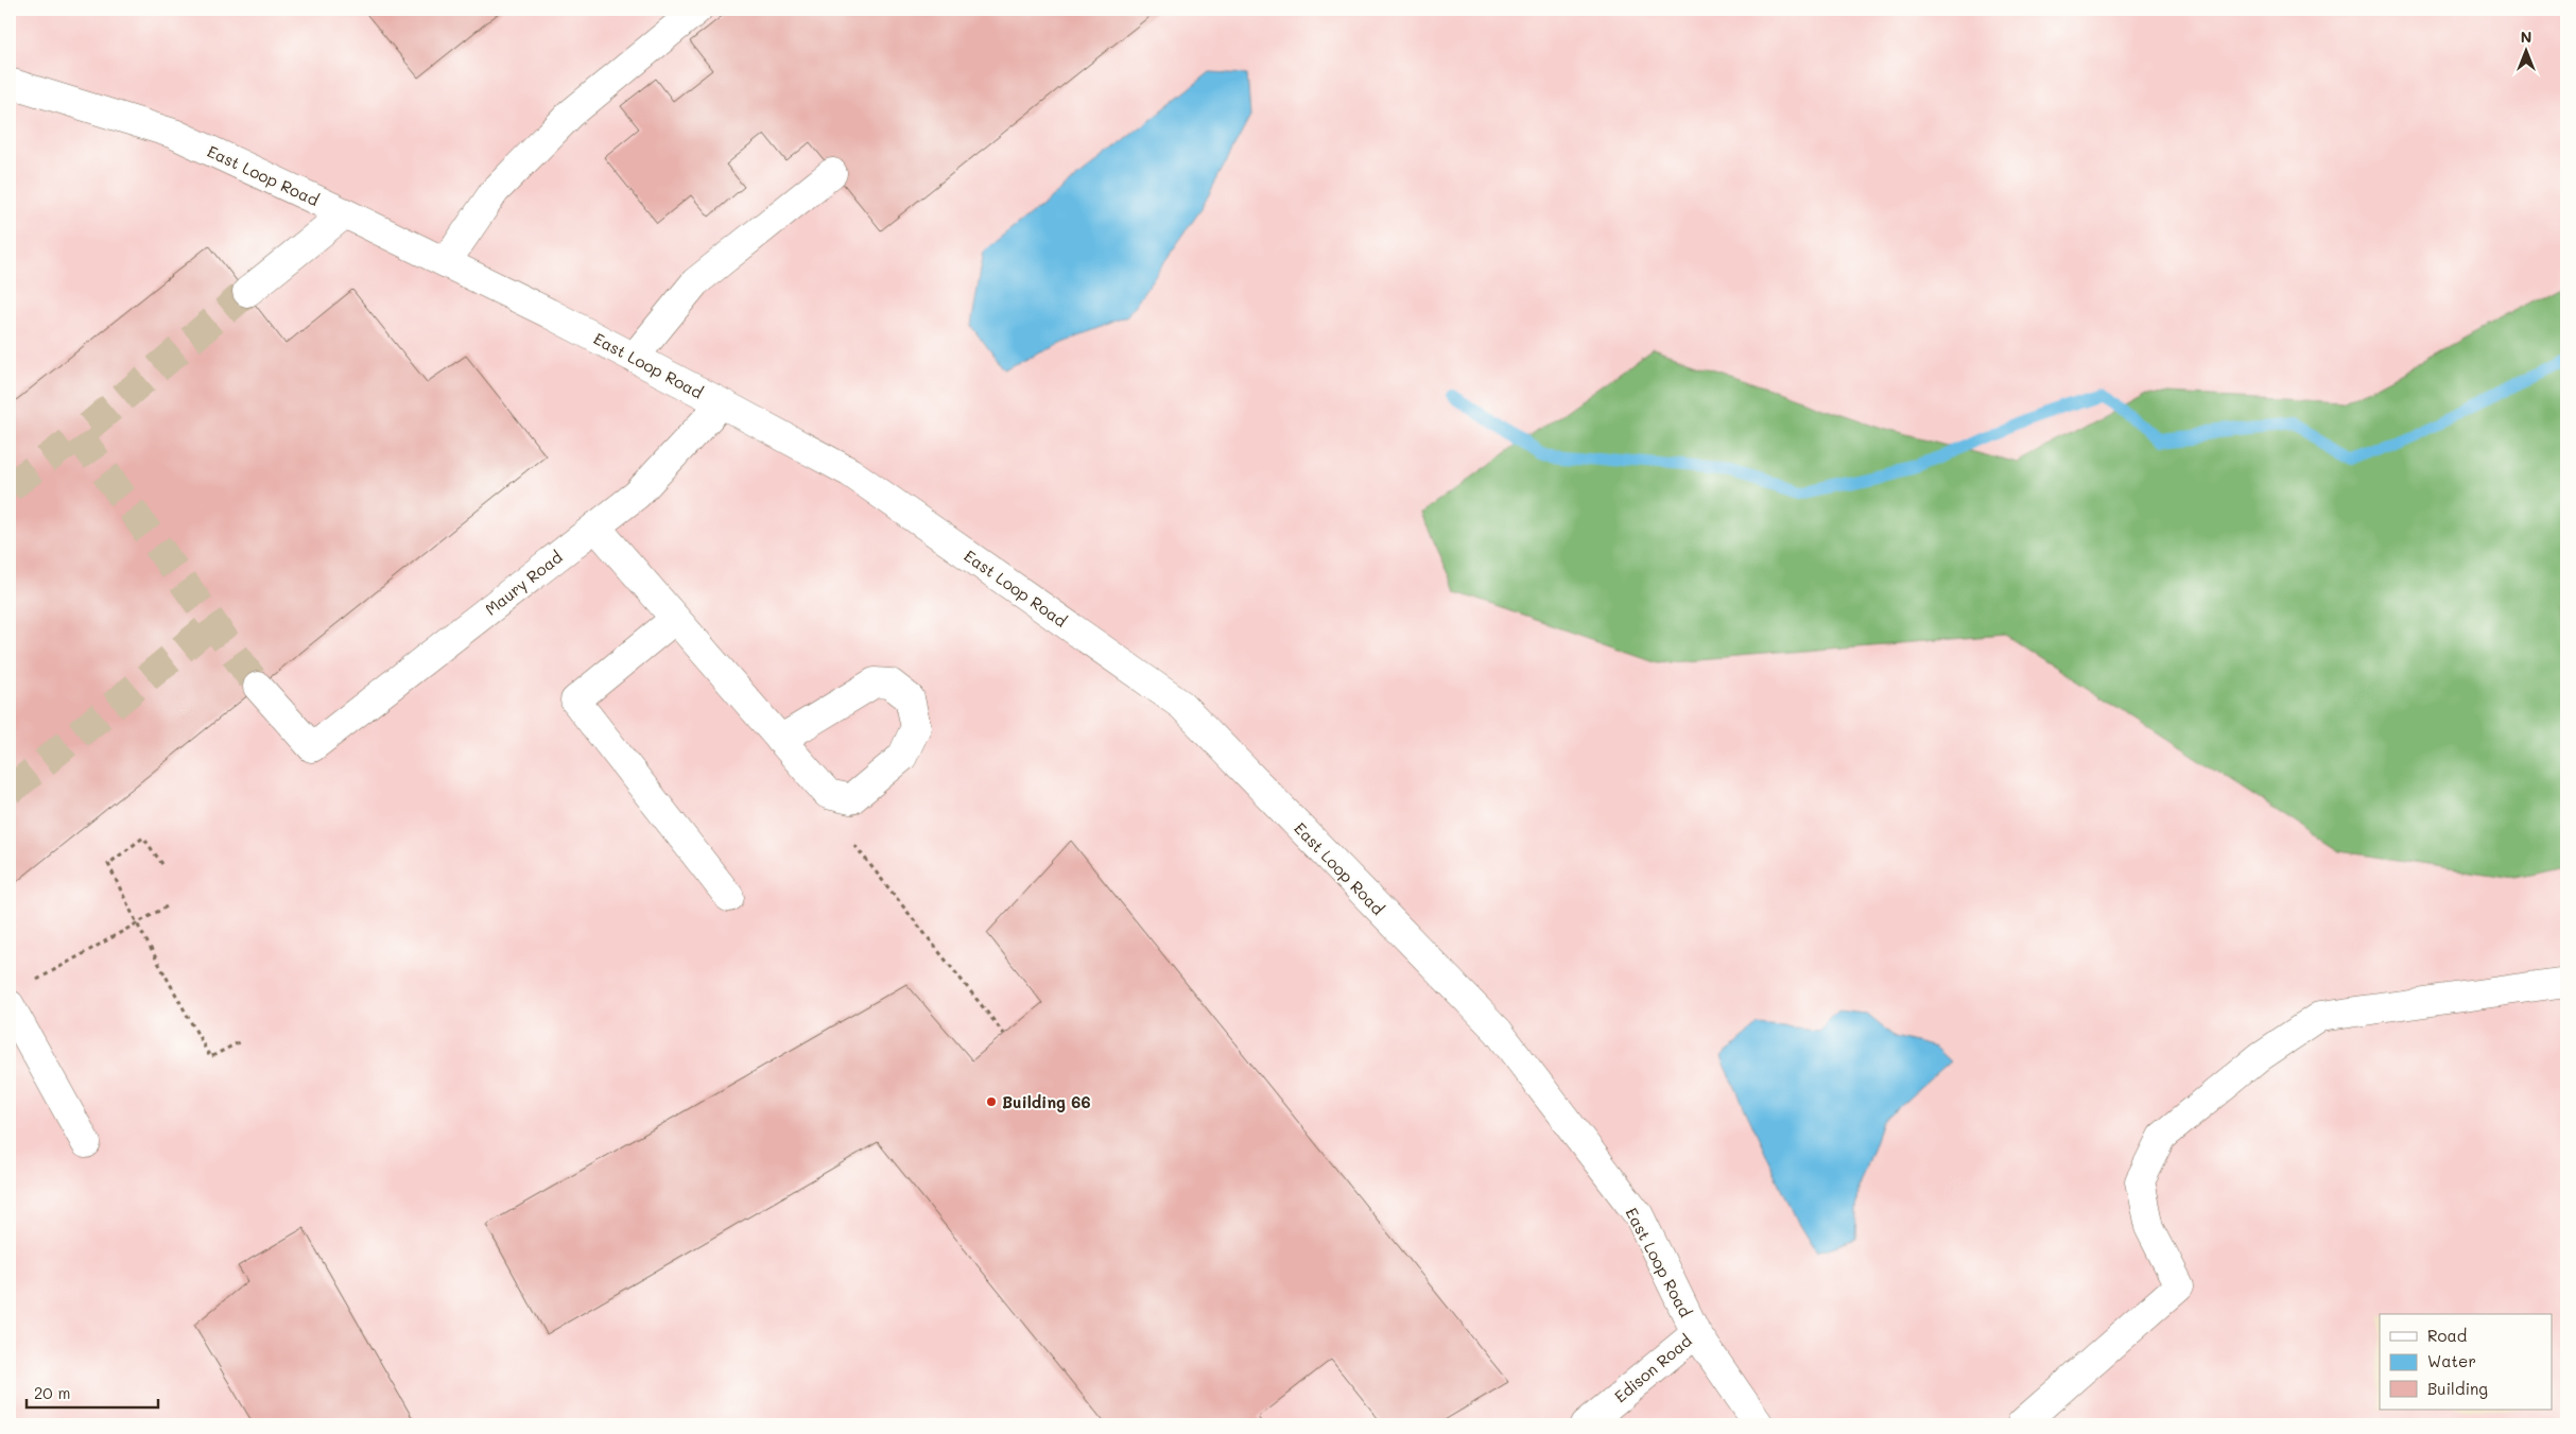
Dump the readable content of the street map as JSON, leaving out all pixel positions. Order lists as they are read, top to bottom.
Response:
{
  "streets": {
    "street": ["East Loop Road", "Maury Road", "Edison Road"]
  },
  "crossings": [
    ["East Loop Road", "Maury Road"],
    ["East Loop Road", "Edison Road"]
  ],
  "places": ["Building 66"],
  "legend": ["Road", "Water", "Building"],
  "scale_bar": "20 m",
  "north": "top"
}
